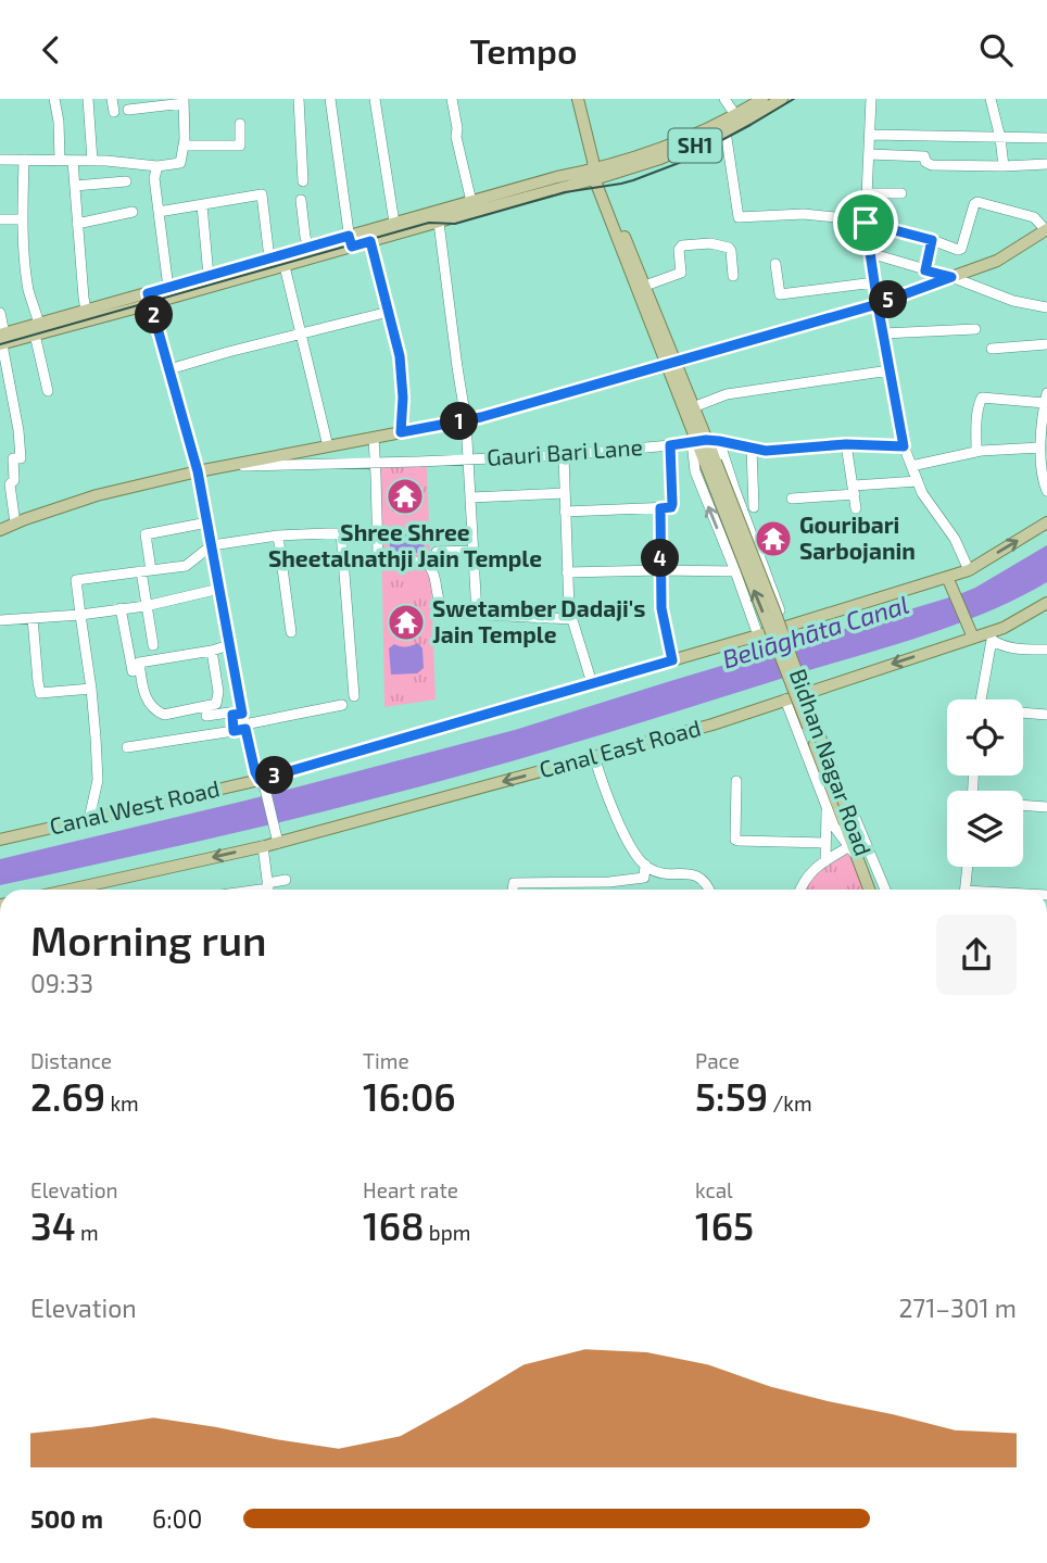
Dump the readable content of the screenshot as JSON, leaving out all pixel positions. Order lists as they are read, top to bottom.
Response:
{
  "streets": {
    "main road": [
      "SH1",
      "Canal East Road",
      "Bidhan Nagar Road",
      "Canal West Road"
    ],
    "street": ["Gauri Bari Lane"]
  },
  "one_way": ["Canal East Road"],
  "water": ["Beliāghāta Canal"],
  "places": {
    "temple": ["Shree Shree Sheetalnathji Jain Temple", "Gouribari Sarbojanin", "Swetamber Dadaji's Jain Temple"]
  },
  "page": {
    "header": "Tempo",
    "pins": [
      "5",
      "2",
      "1",
      "4",
      "3"
    ],
    "heading": ["Morning run", "09:33"],
    "stats": [
      ["Distance", "2.69 km"],
      ["Time", "16:06"],
      ["Pace", "5:59 /km"],
      ["Elevation", "34 m"],
      ["Heart rate", "168 bpm"],
      ["kcal", "165"]
    ],
    "chart": ["Elevation", "271–301 m"],
    "list": [
      {
        "name": "500 m",
        "note": "6:00"
      }
    ]
  }
}
